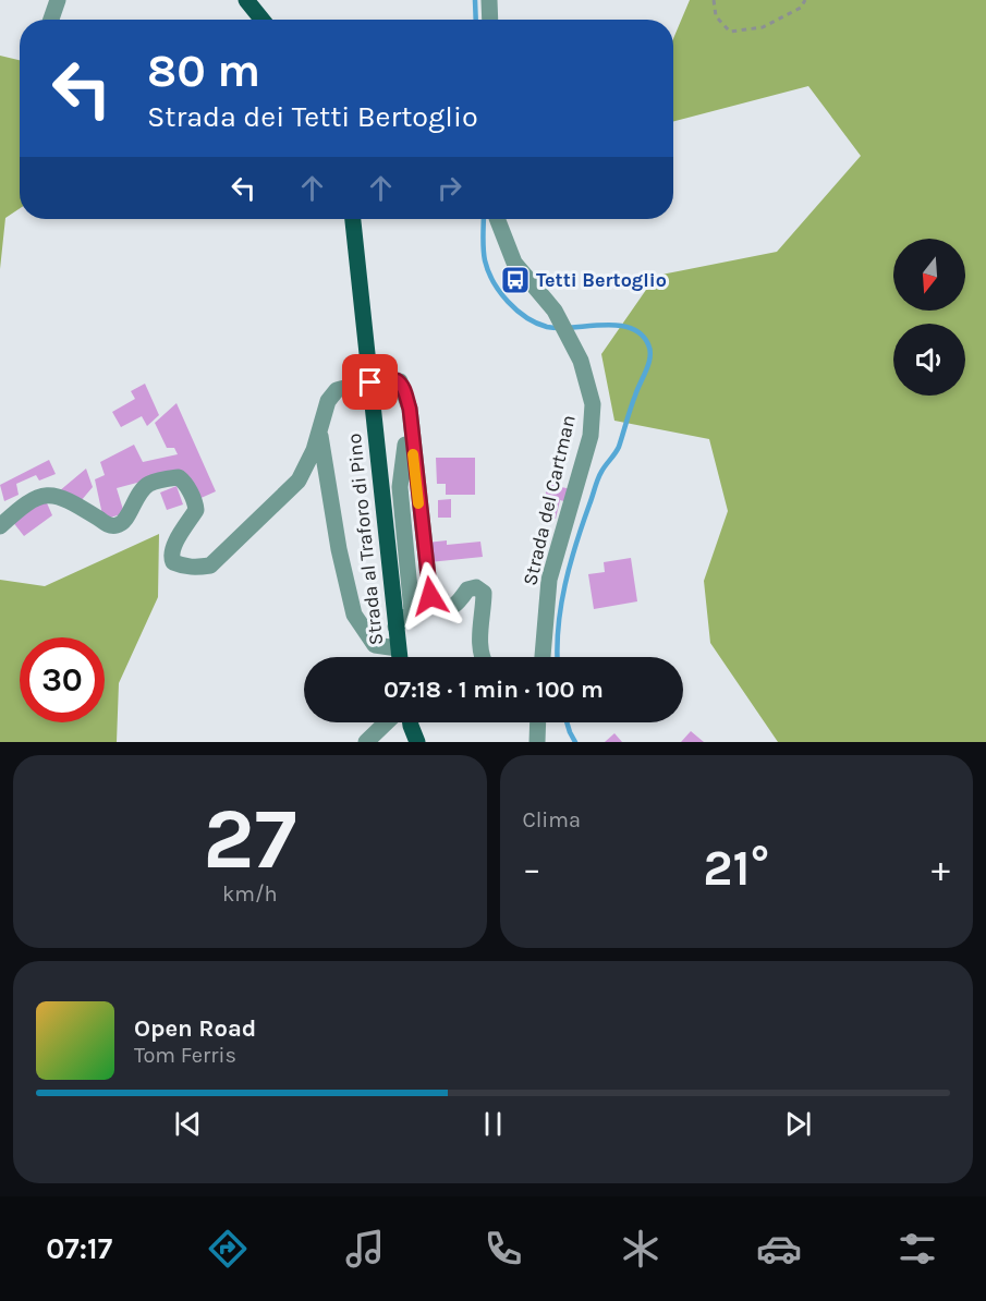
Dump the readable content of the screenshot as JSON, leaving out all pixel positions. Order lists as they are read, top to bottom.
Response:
{
  "streets": {
    "main road": ["Strada al Traforo di Pino"],
    "street": ["Strada del Cartman"]
  },
  "places": {
    "bus stop": ["Tetti Bertoglio"]
  },
  "north": "bottom",
  "page": {
    "turn": ["80 m", "Strada dei Tetti Bertoglio"],
    "limit": "30",
    "trip": "07:18 · 1 min · 100 m",
    "tile": [
      ["27", "km/h"],
      "Clima"
    ],
    "heat": ["−", "21°", "+"],
    "song": ["Open Road", "Tom Ferris"],
    "tabs": "07:17"
  }
}
